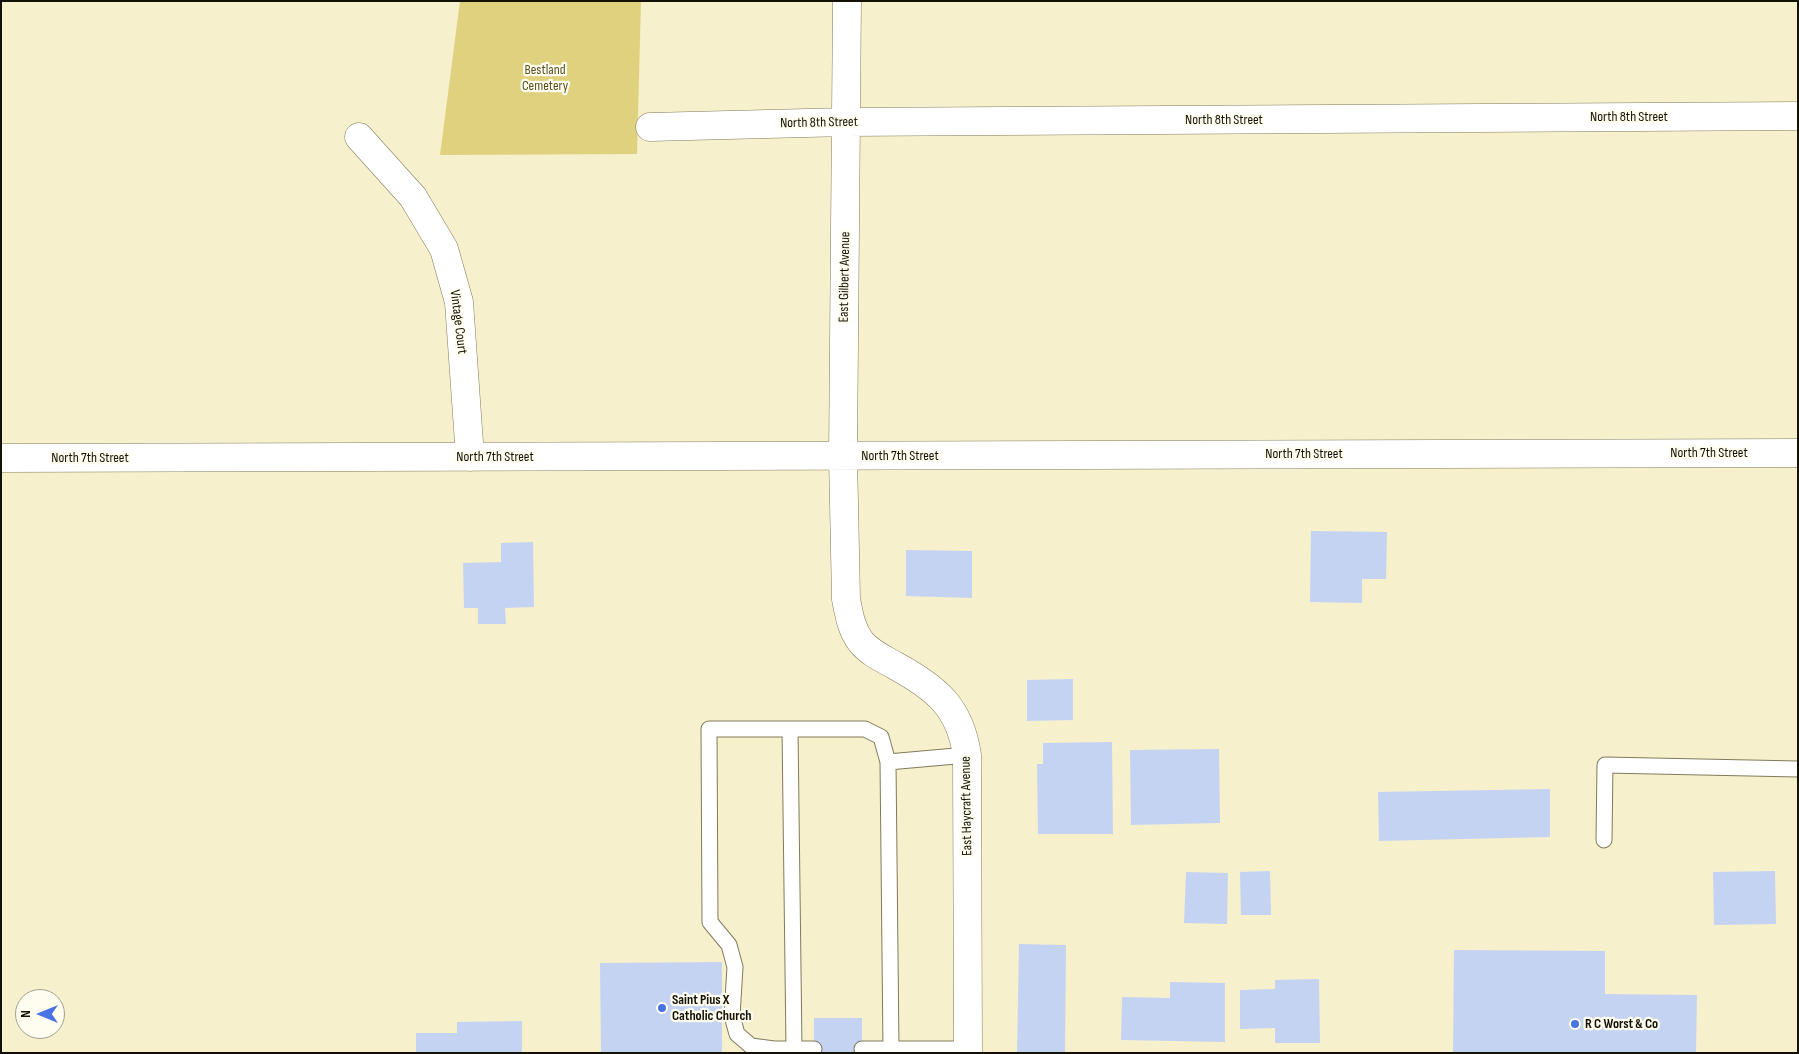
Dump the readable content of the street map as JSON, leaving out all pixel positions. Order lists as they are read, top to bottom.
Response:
{
  "streets": {
    "street": [
      "North 8th Street",
      "East Gilbert Avenue",
      "Vintage Court",
      "North 7th Street",
      "East Haycraft Avenue"
    ]
  },
  "crossings": [
    ["North 8th Street", "East Gilbert Avenue"],
    ["East Gilbert Avenue", "North 7th Street"],
    ["East Gilbert Avenue", "East Haycraft Avenue"],
    ["Vintage Court", "North 7th Street"]
  ],
  "parks": ["Bestland Cemetery"],
  "places": ["Saint Pius X Catholic Church", "R C Worst & Co"],
  "north": "left"
}
